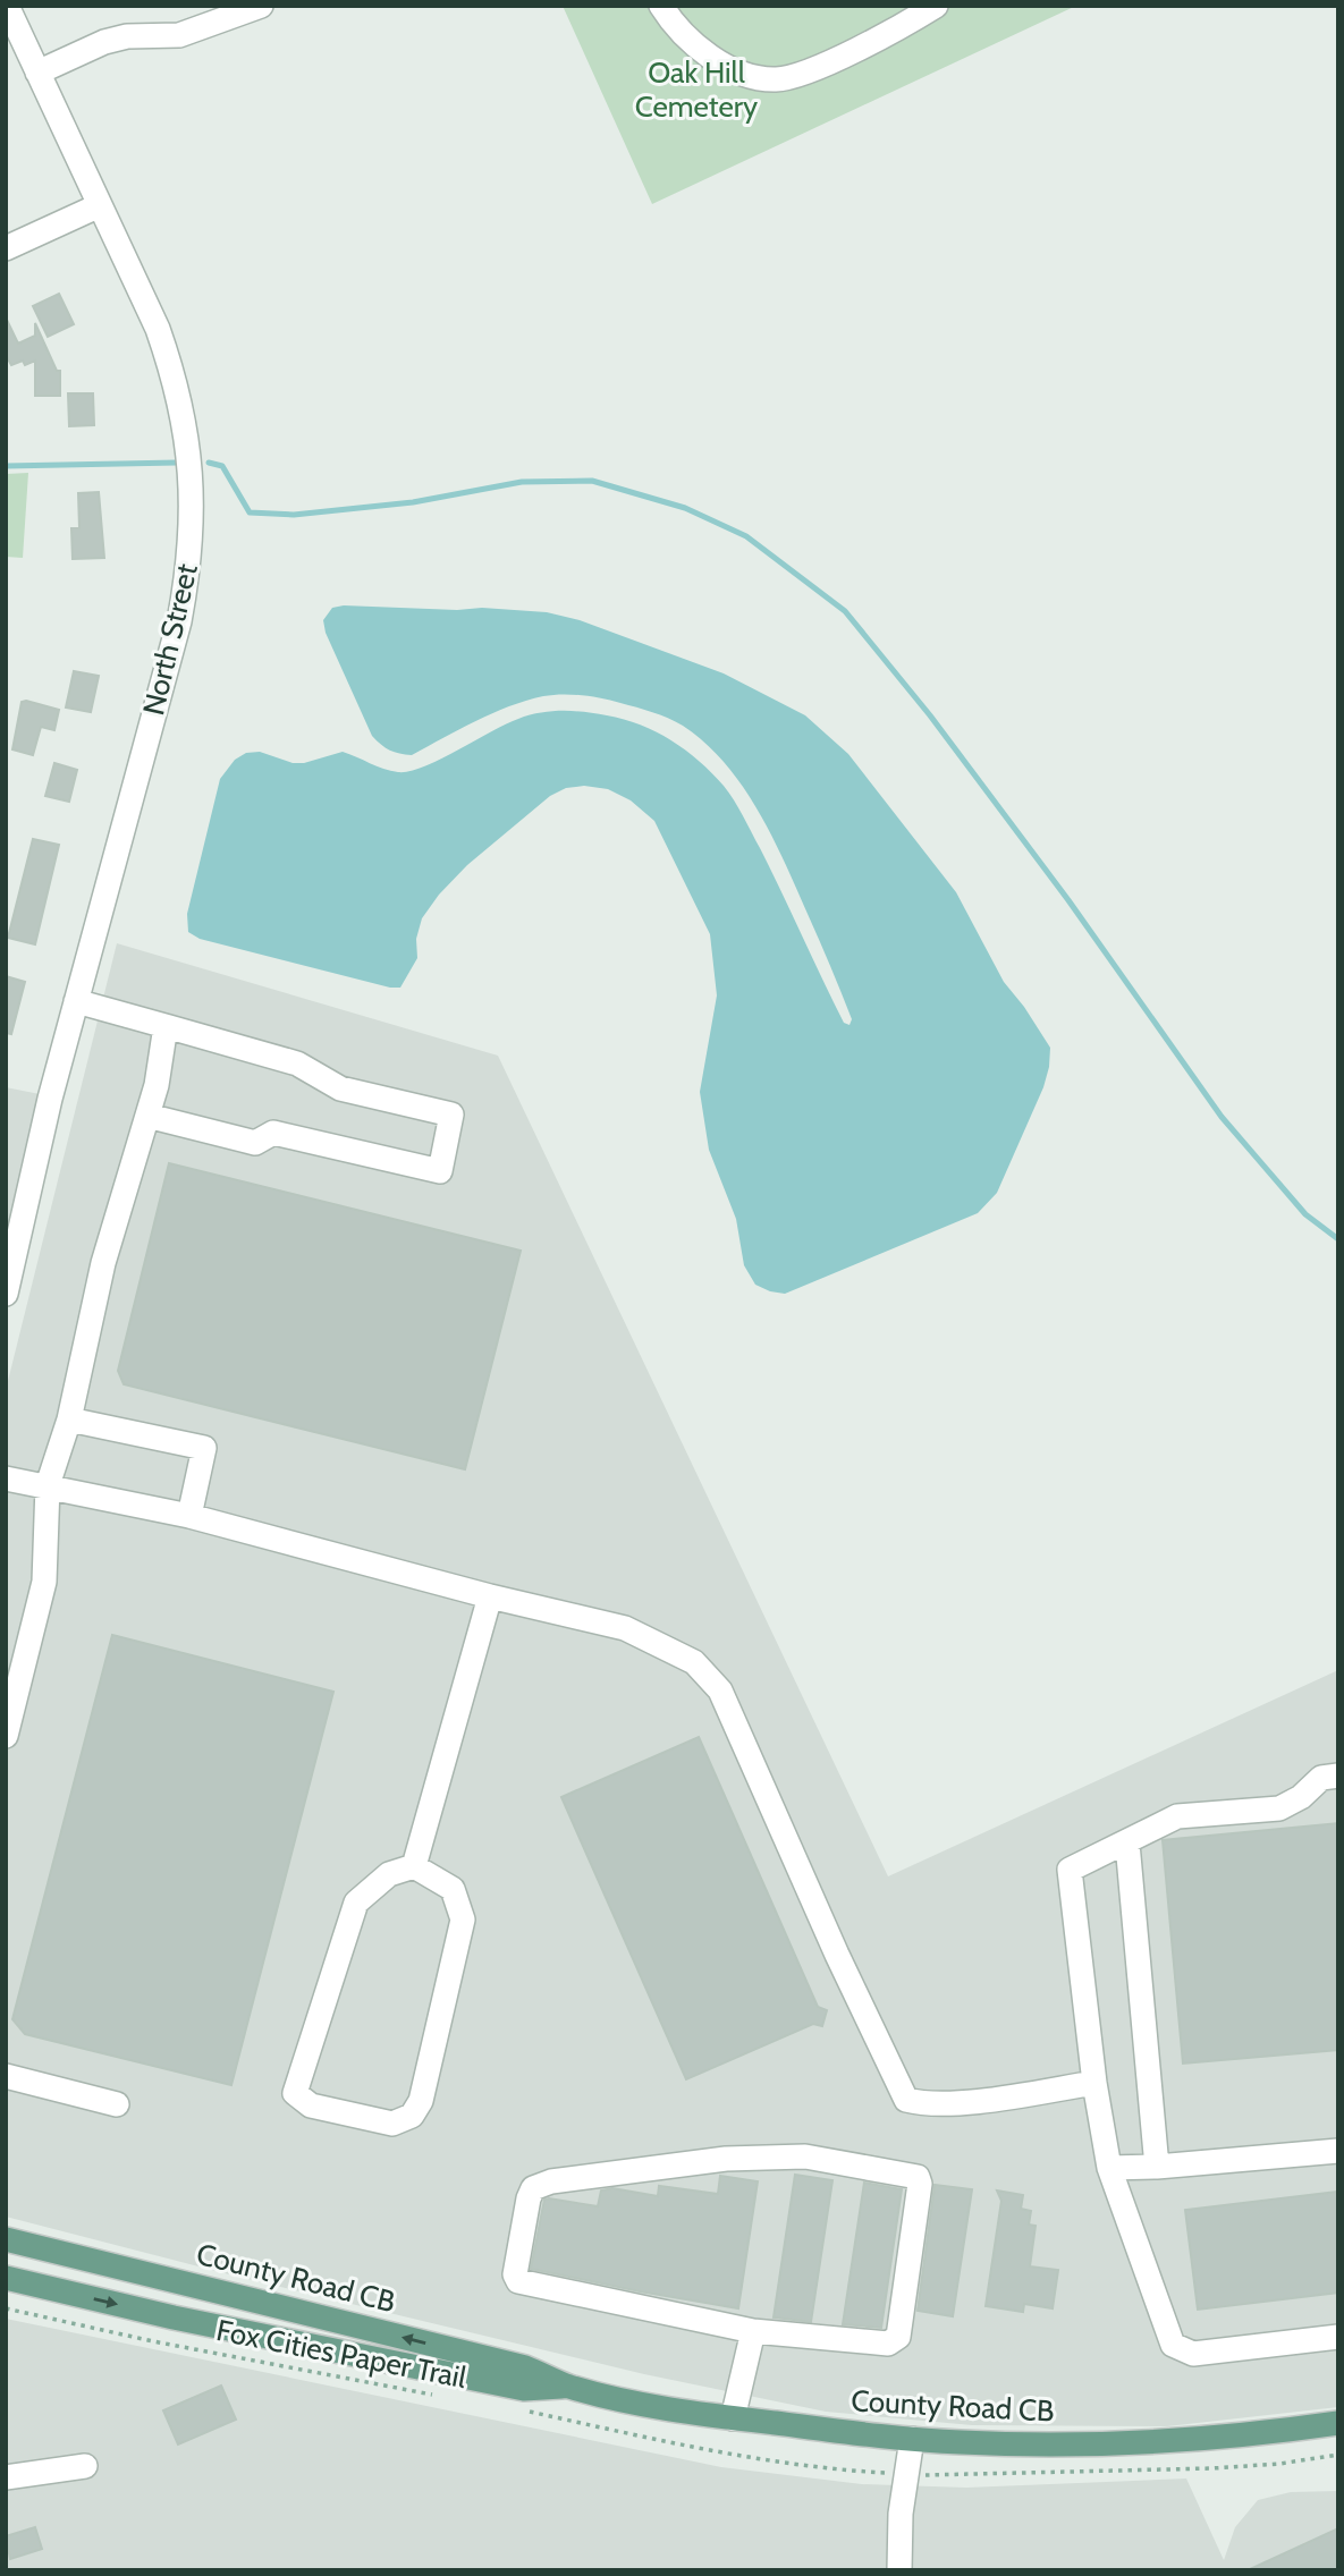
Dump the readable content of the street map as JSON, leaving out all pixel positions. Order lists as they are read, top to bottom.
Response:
{
  "streets": {
    "main road": ["County Road CB"],
    "street": ["North Street"],
    "path": ["Fox Cities Paper Trail"]
  },
  "parks": ["Oak Hill Cemetery"]
}
